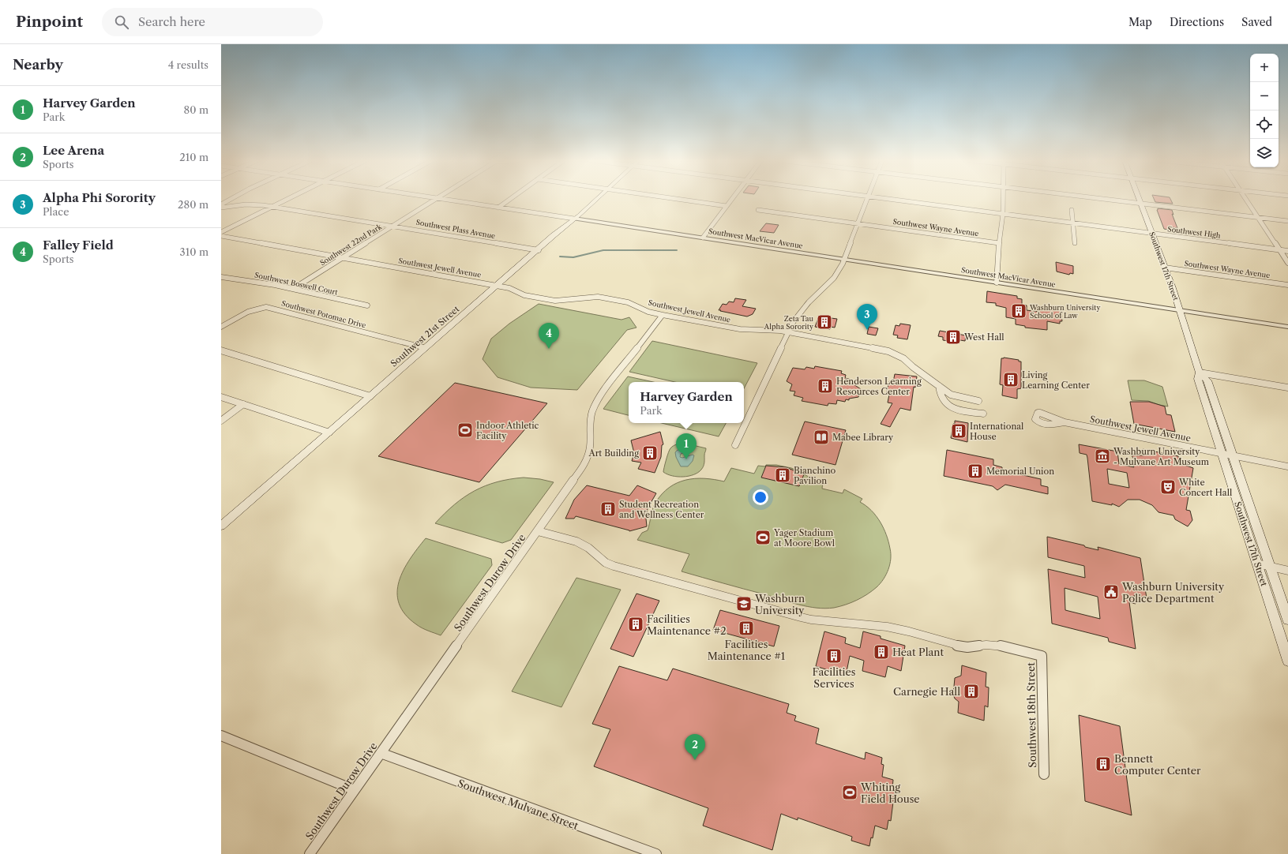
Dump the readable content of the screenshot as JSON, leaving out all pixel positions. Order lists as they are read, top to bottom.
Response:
{
  "streets": {
    "main road": ["Southwest 17th Street", "Southwest 21st Street"],
    "street": [
      "Southwest Wayne Avenue",
      "Southwest Plass Avenue",
      "Southwest High",
      "Southwest MacVicar Avenue",
      "Southwest 22nd Park",
      "Southwest Jewell Avenue",
      "Southwest Boswell Court",
      "Southwest Potomac Drive",
      "Southwest Durow Drive",
      "Southwest 18th Street",
      "Southwest Mulvane Street"
    ]
  },
  "crossings": [
    ["Southwest Wayne Avenue", "Southwest 17th Street"],
    ["Southwest Plass Avenue", "Southwest 22nd Park"],
    ["Southwest Plass Avenue", "Southwest 21st Street"],
    ["Southwest High", "Southwest 17th Street"],
    ["Southwest MacVicar Avenue", "Southwest 22nd Park"],
    ["Southwest MacVicar Avenue", "Southwest 17th Street"],
    ["Southwest MacVicar Avenue", "Southwest 21st Street"],
    ["Southwest 22nd Park", "Southwest Jewell Avenue"],
    ["Southwest 22nd Park", "Southwest Boswell Court"],
    ["Southwest 17th Street", "Southwest Jewell Avenue"],
    ["Southwest Jewell Avenue", "Southwest 21st Street"],
    ["Southwest Jewell Avenue", "Southwest Durow Drive"],
    ["Southwest Potomac Drive", "Southwest 21st Street"],
    ["Southwest Durow Drive", "Southwest 18th Street"],
    ["Southwest Durow Drive", "Southwest Mulvane Street"]
  ],
  "places": {
    "building": [
      "Washburn University School of Law",
      "Zeta Tau Alpha Sorority",
      "West Hall",
      "Living Learning Center",
      "Henderson Learning Resources Center",
      "International House",
      "Art Building",
      "Memorial Union",
      "Bianchino Pavilion",
      "Student Recreation and Wellness Center",
      "Facilities Maintenance #2",
      "Facilities Maintenance #1",
      "Heat Plant",
      "Facilities Services",
      "Carnegie Hall",
      "Bennett Computer Center"
    ],
    "sports": ["Indoor Athletic Facility", "Yager Stadium at Moore Bowl", "Whiting Field House"],
    "library": ["Mabee Library"],
    "museum": ["Washburn University - Mulvane Art Museum"],
    "theatre": ["White Concert Hall"],
    "public building": ["Washburn University Police Department"],
    "school or university": ["Washburn University"]
  },
  "page": {
    "header": "Pinpoint",
    "search": "Search here",
    "nav": ["Map", "Directions", "Saved"],
    "heading": ["Nearby", "4 results"],
    "map_buttons": ["+", "−"],
    "list": [
      {
        "mark": "1",
        "name": "Harvey Garden",
        "note": "Park",
        "value": "80 m"
      },
      {
        "mark": "2",
        "name": "Lee Arena",
        "note": "Sports",
        "value": "210 m"
      },
      {
        "mark": "3",
        "name": "Alpha Phi Sorority",
        "note": "Place",
        "value": "280 m"
      },
      {
        "mark": "4",
        "name": "Falley Field",
        "note": "Sports",
        "value": "310 m"
      }
    ],
    "pins": [
      "3",
      "4",
      "1",
      "2"
    ],
    "popup": ["Harvey Garden", "Park"]
  }
}
